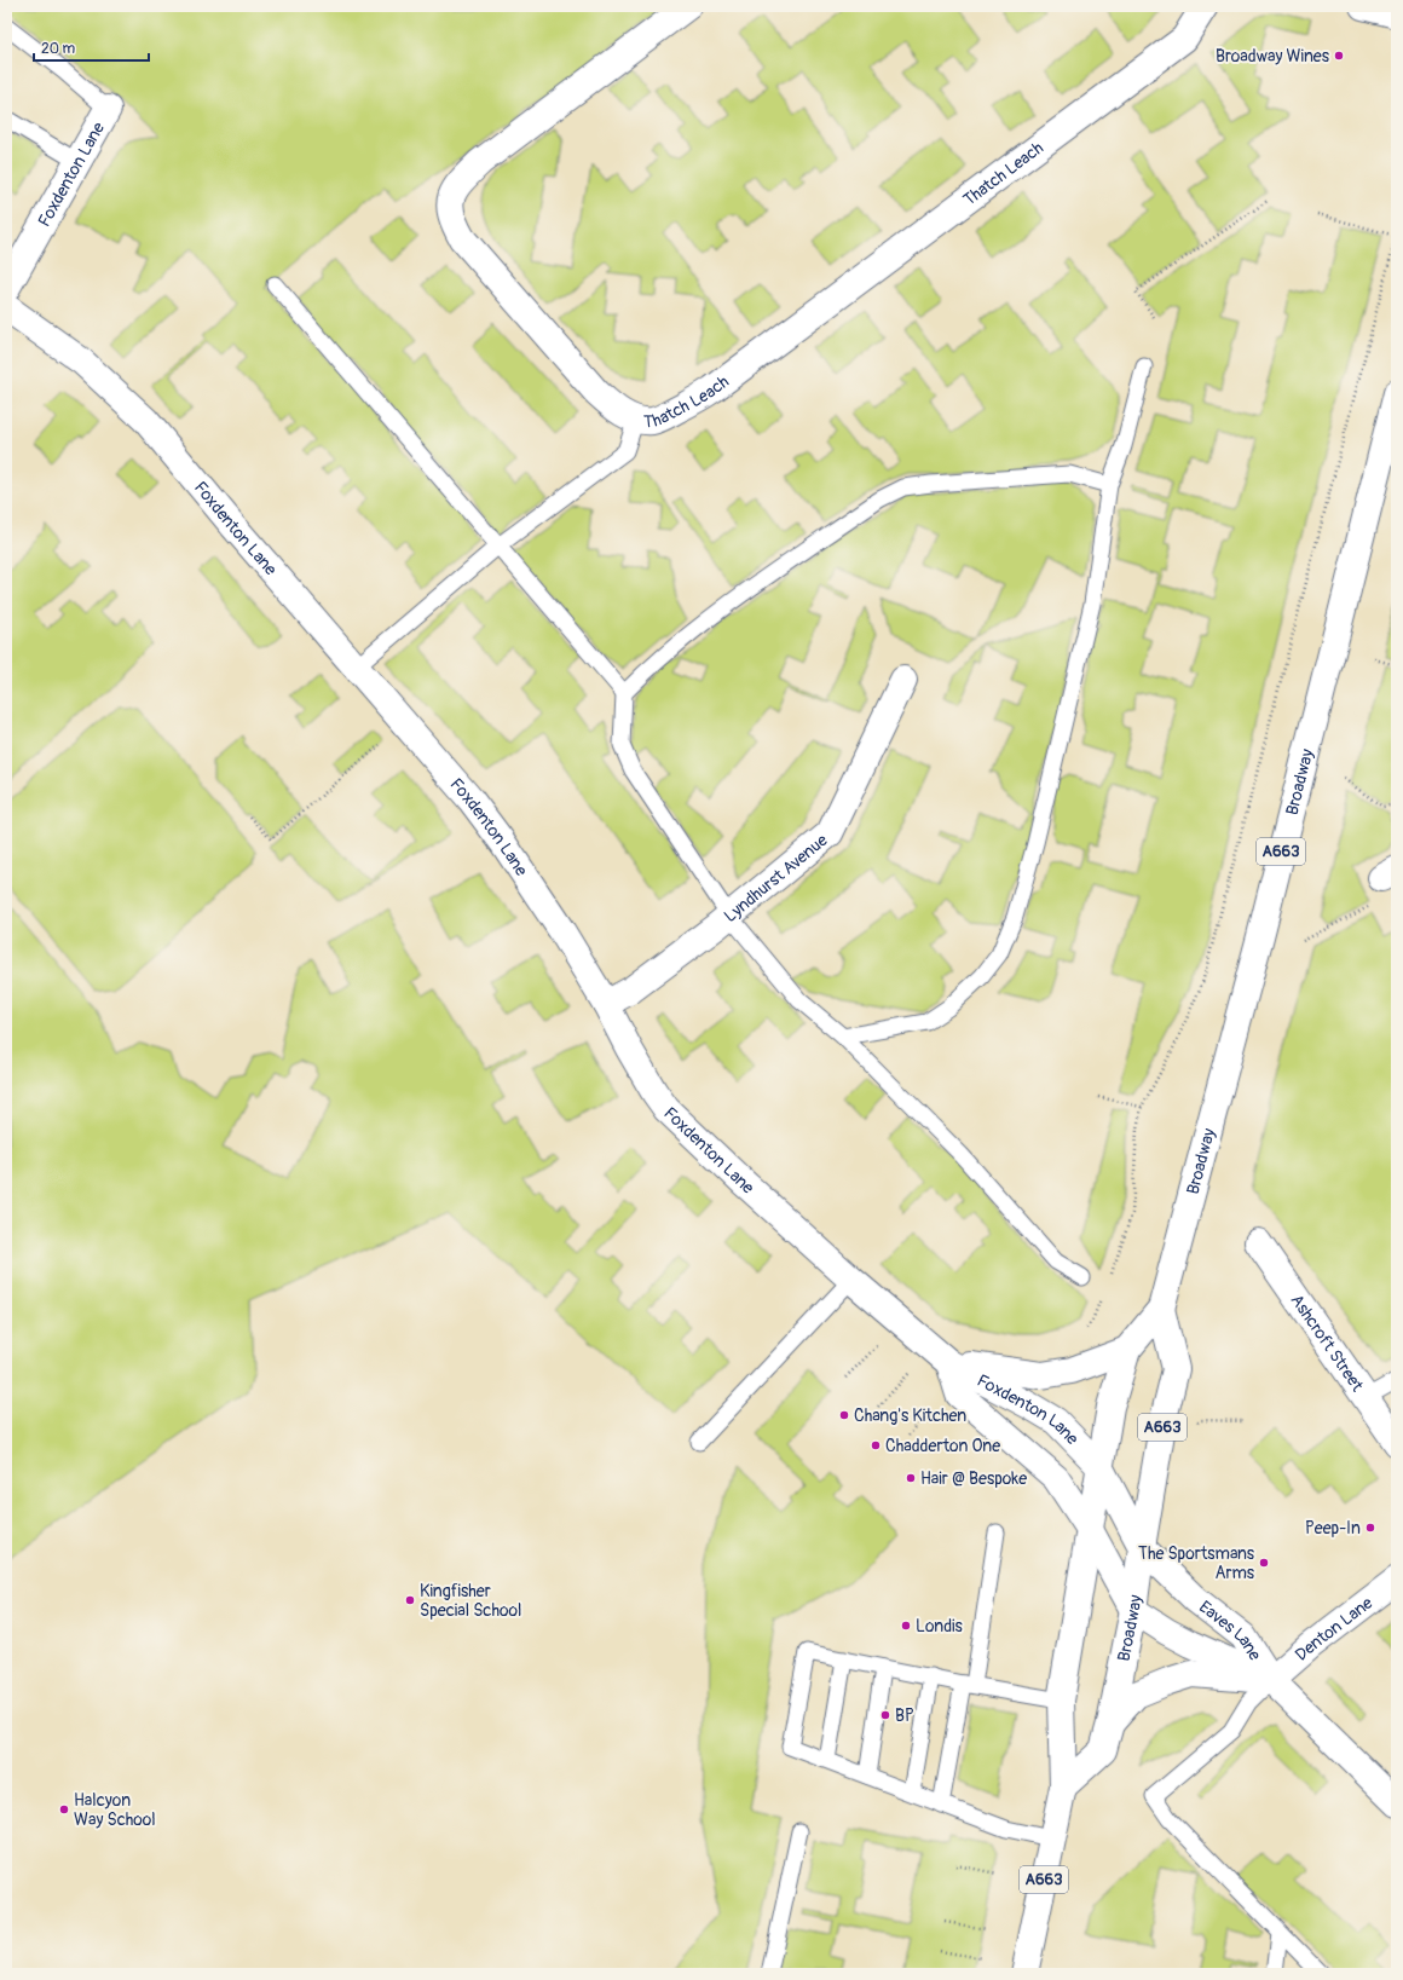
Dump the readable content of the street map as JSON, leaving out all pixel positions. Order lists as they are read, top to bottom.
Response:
{
  "streets": {
    "main road": [
      "Foxdenton Lane",
      "Thatch Leach",
      "Broadway",
      "A663",
      "Lyndhurst Avenue",
      "Ashcroft Street",
      "Denton Lane",
      "Eaves Lane"
    ]
  },
  "crossings": [
    ["Foxdenton Lane", "Broadway"],
    ["Foxdenton Lane", "Lyndhurst Avenue"],
    ["Foxdenton Lane", "Eaves Lane"],
    ["Broadway", "Eaves Lane"],
    ["Denton Lane", "Eaves Lane"]
  ],
  "places": [
    "Broadway Wines",
    "Chang's Kitchen",
    "Chadderton One",
    "Hair @ Bespoke",
    "Peep-In",
    "The Sportsmans Arms",
    "Kingfisher Special School",
    "Londis",
    "BP",
    "Halcyon Way School"
  ],
  "scale_bar": "20 m"
}
